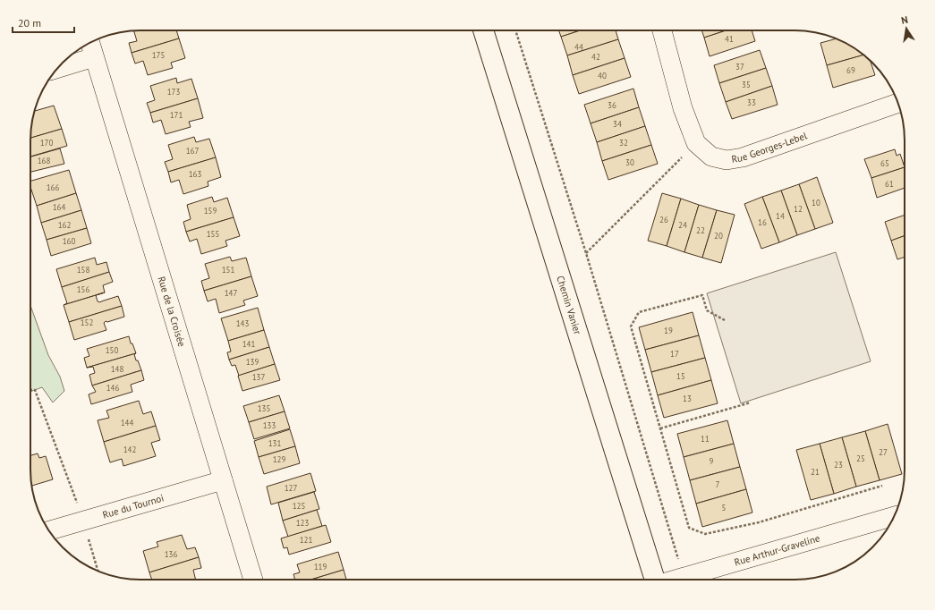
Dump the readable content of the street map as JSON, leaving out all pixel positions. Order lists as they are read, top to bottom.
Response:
{
  "streets": {
    "main road": ["Chemin Vanier"],
    "street": [
      "Rue Georges-Lebel",
      "Rue de la Croisée",
      "Rue du Tournoi",
      "Rue Arthur-Graveline"
    ]
  },
  "crossings": [
    ["Rue de la Croisée", "Rue du Tournoi"]
  ],
  "house_numbers": [
    "41",
    "44",
    "175",
    "42",
    "37",
    "69",
    "40",
    "35",
    "173",
    "33",
    "36",
    "171",
    "34",
    "170",
    "32",
    "167",
    "168",
    "30",
    "65",
    "163",
    "61",
    "166",
    "10",
    "164",
    "12",
    "159",
    "14",
    "26",
    "16",
    "162",
    "24",
    "22",
    "155",
    "20",
    "160",
    "158",
    "151",
    "156",
    "147",
    "152",
    "143",
    "19",
    "141",
    "150",
    "17",
    "139",
    "148",
    "15",
    "137",
    "146",
    "13",
    "135",
    "144",
    "133",
    "11",
    "131",
    "142",
    "27",
    "25",
    "129",
    "9",
    "23",
    "21",
    "7",
    "127",
    "125",
    "5",
    "123",
    "121",
    "136",
    "119"
  ],
  "scale_bar": "20 m",
  "north": "top"
}
